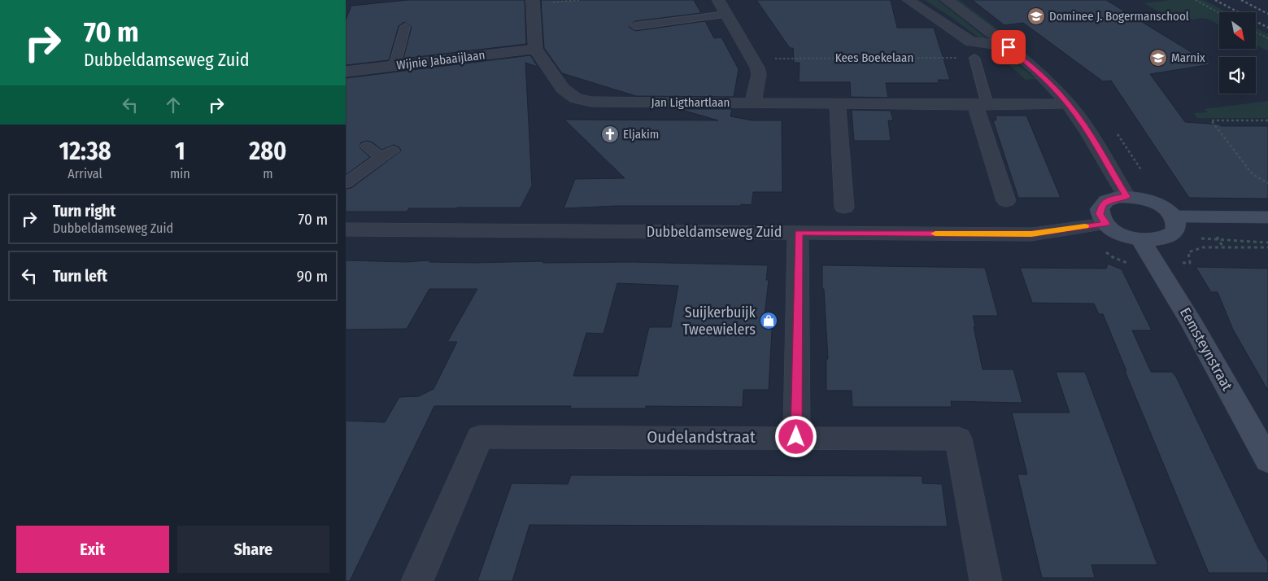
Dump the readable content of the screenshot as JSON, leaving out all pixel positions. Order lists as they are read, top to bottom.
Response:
{
  "streets": {
    "street": [
      "Wijnie Jabaaijlaan",
      "Jan Ligthartlaan",
      "Dubbeldamseweg Zuid",
      "Eemsteynstraat",
      "Oudelandstraat"
    ],
    "path": ["Kees Boekelaan"]
  },
  "crossings": [
    ["Wijnie Jabaaijlaan", "Jan Ligthartlaan"]
  ],
  "places": {
    "school or university": ["Dominee J. Bogermanschool", "Marnix"],
    "church": ["Eljakim"],
    "shop": ["Suijkerbuijk Tweewielers"]
  },
  "north": "bottom right",
  "page": {
    "turn": ["70 m", "Dubbeldamseweg Zuid"],
    "eta": [
      "12:38",
      "Arrival",
      "1",
      "min",
      "280",
      "m"
    ],
    "list": [
      {
        "name": "Turn right",
        "note": "Dubbeldamseweg Zuid",
        "value": "70 m"
      },
      {
        "name": "Turn left",
        "value": "90 m"
      }
    ],
    "buttons": ["Exit", "Share"]
  }
}
